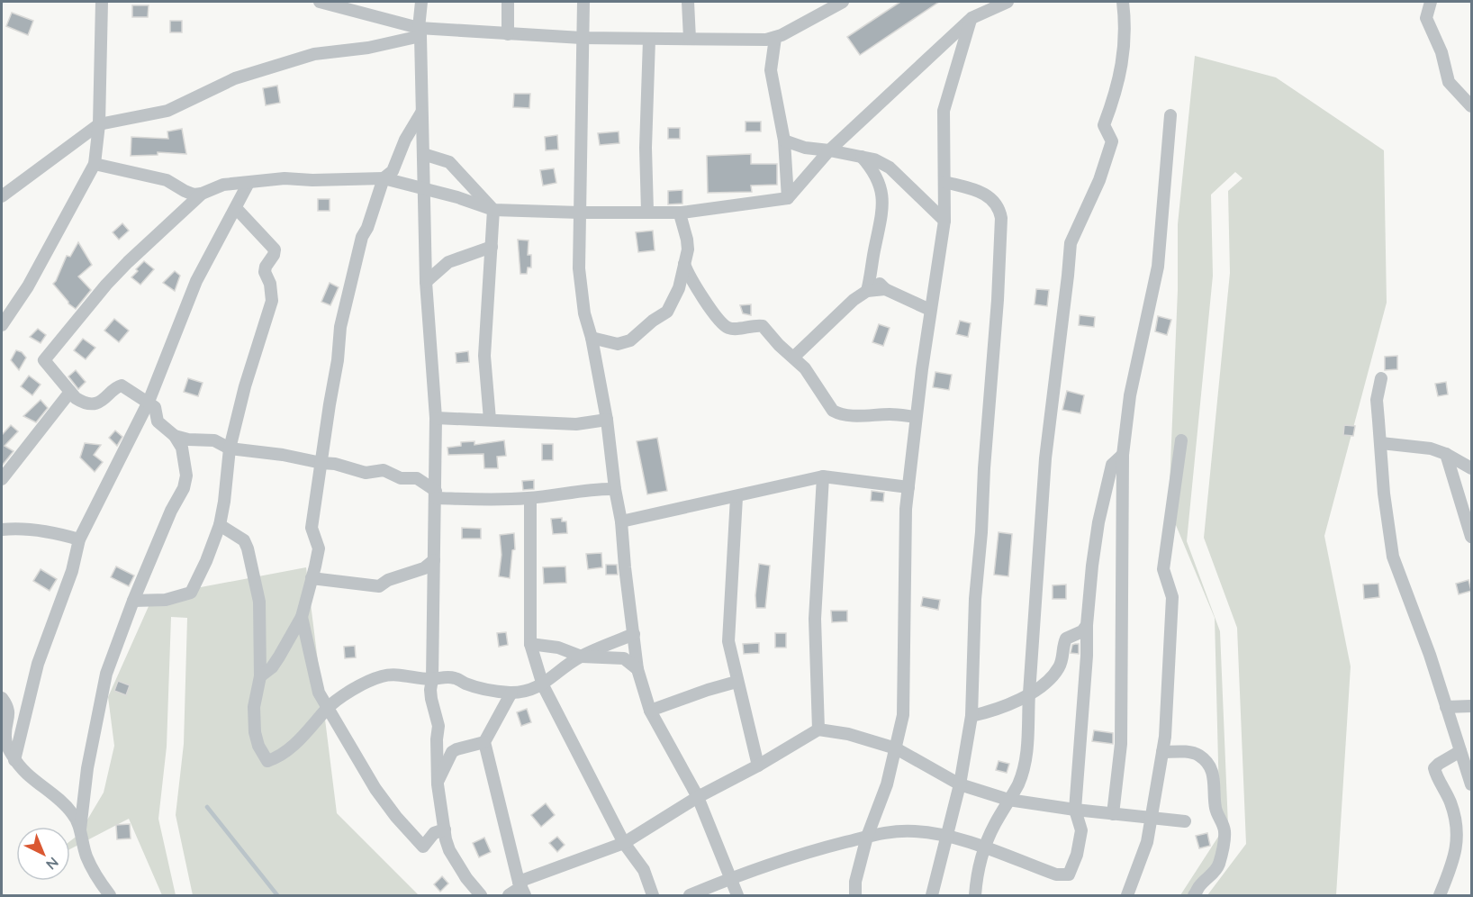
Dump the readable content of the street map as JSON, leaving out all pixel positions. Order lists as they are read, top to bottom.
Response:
{
  "north": "bottom right"
}
